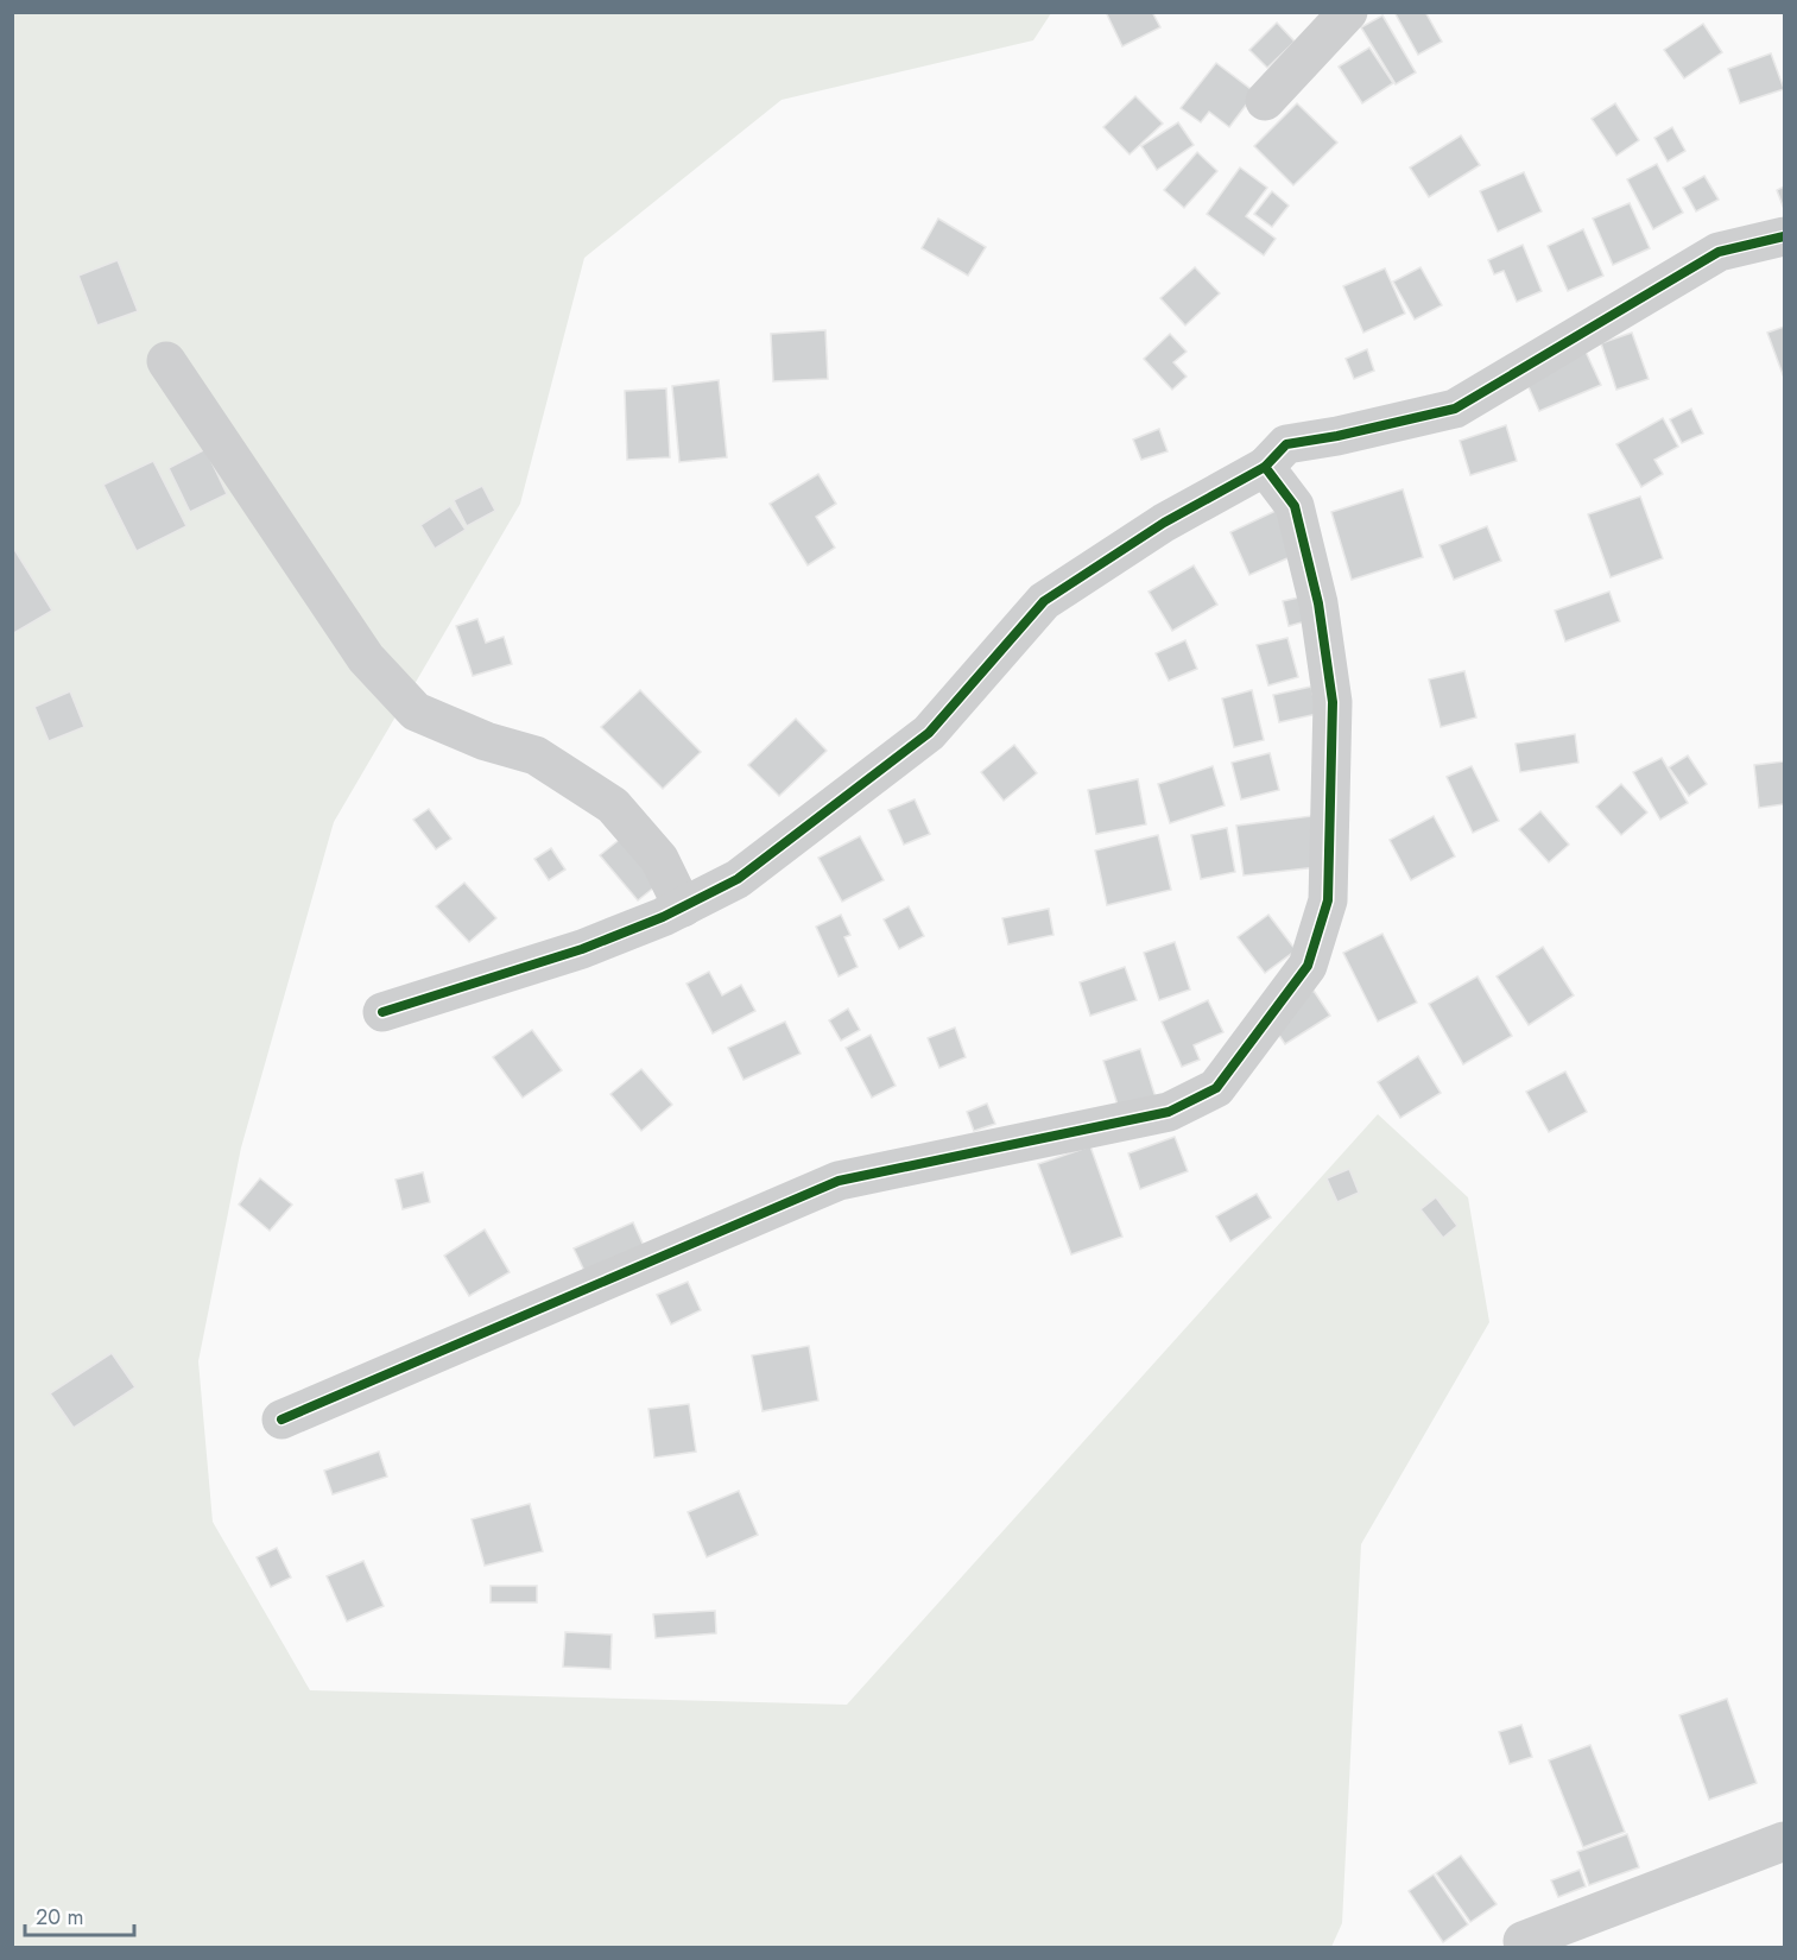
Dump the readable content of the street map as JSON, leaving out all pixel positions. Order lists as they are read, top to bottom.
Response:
{
  "scale_bar": "20 m"
}
